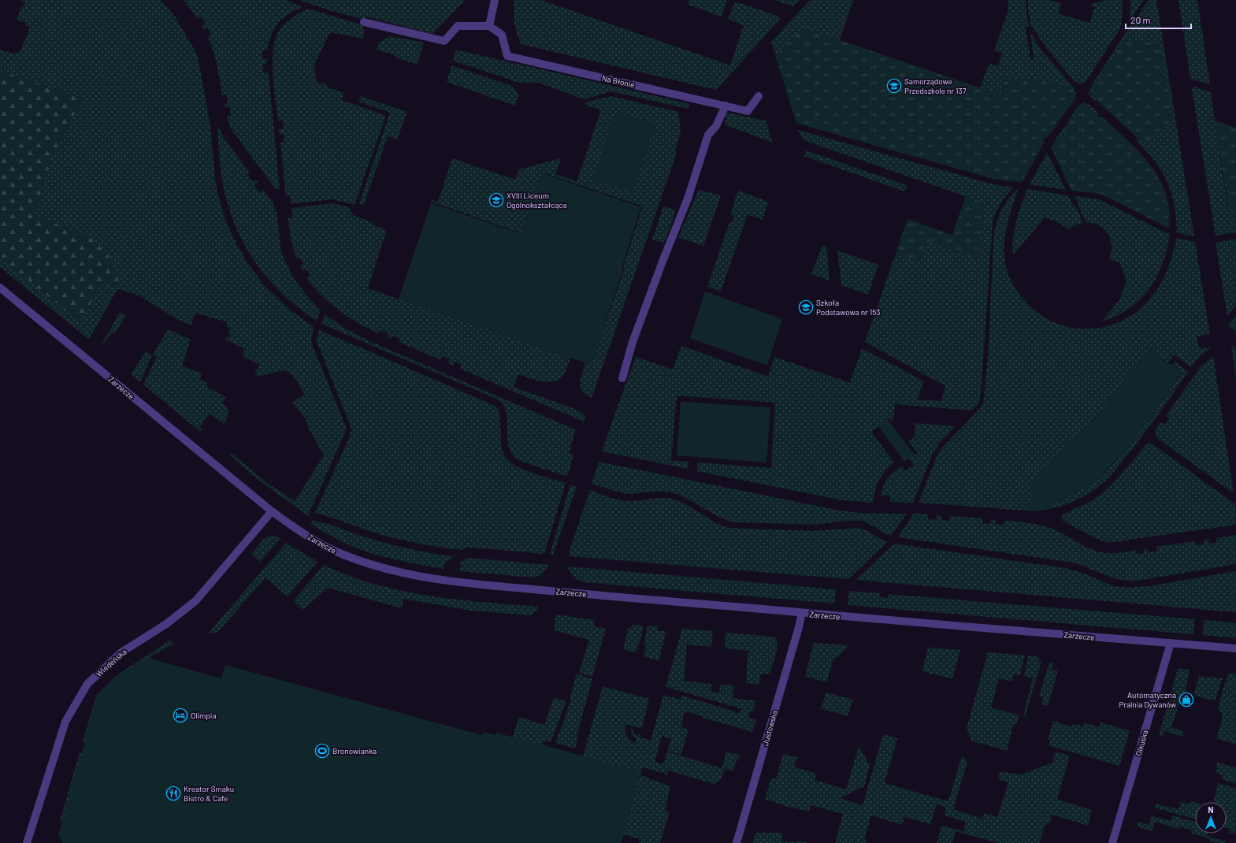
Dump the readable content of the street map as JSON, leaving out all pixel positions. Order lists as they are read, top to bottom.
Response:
{
  "streets": {
    "street": [
      "Na Błonie",
      "Zarzecze",
      "Wiedeńska",
      "Justowska",
      "Olkuska"
    ]
  },
  "crossings": [
    ["Zarzecze", "Wiedeńska"],
    ["Zarzecze", "Justowska"],
    ["Zarzecze", "Olkuska"]
  ],
  "places": {
    "school or university": ["Samorządowe Przedszkole nr 137", "XVIII Liceum Ogólnokształcące", "Szkoła Podstawowa nr 153"],
    "shop": ["Automatyczna Pralnia Dywanów"],
    "hotel": ["Olimpia"],
    "sports": ["Bronowianka"],
    "restaurant": ["Kreator Smaku Bistro & Cafe"]
  },
  "scale_bar": "20 m",
  "north": "top"
}
